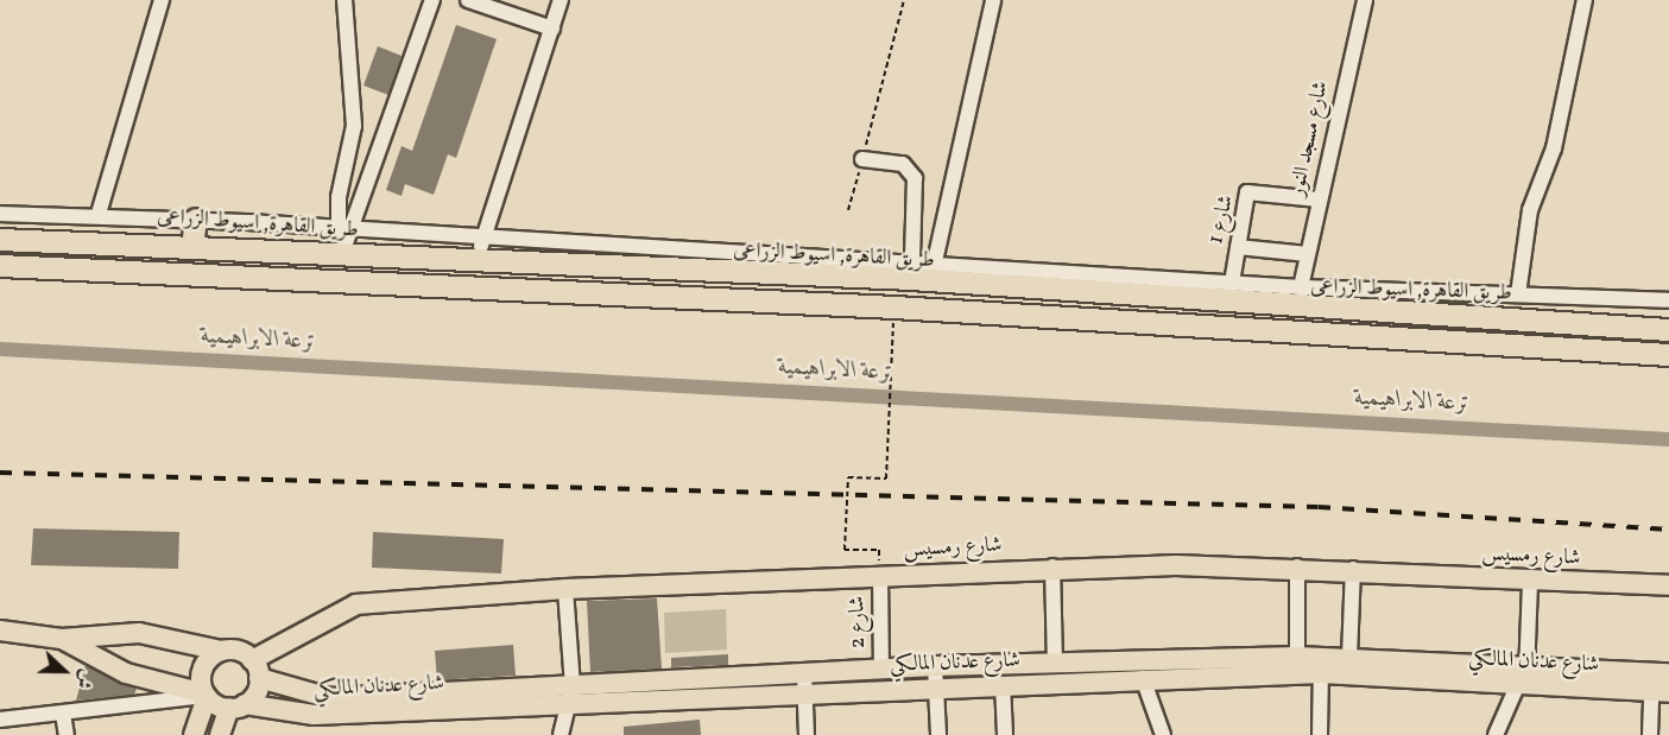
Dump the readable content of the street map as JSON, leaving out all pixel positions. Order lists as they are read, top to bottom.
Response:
{
  "streets": {
    "highway": ["طريق القاهرة, اسيوط الزراعى"],
    "main road": ["شارع رمسيس", "شارع عدنان المالكي"],
    "street": ["شارع مسجد النور", "شارع 1", "شارع 2"]
  },
  "crossings": [
    ["شارع مسجد النور", "شارع 1"],
    ["شارع مسجد النور", "طريق القاهرة, اسيوط الزراعى"],
    ["شارع 1", "طريق القاهرة, اسيوط الزراعى"],
    ["شارع رمسيس", "شارع 2"],
    ["شارع رمسيس", "شارع عدنان المالكي"],
    ["شارع 2", "شارع عدنان المالكي"]
  ],
  "water": ["ترعة الابراهيمية"],
  "north": "right"
}
